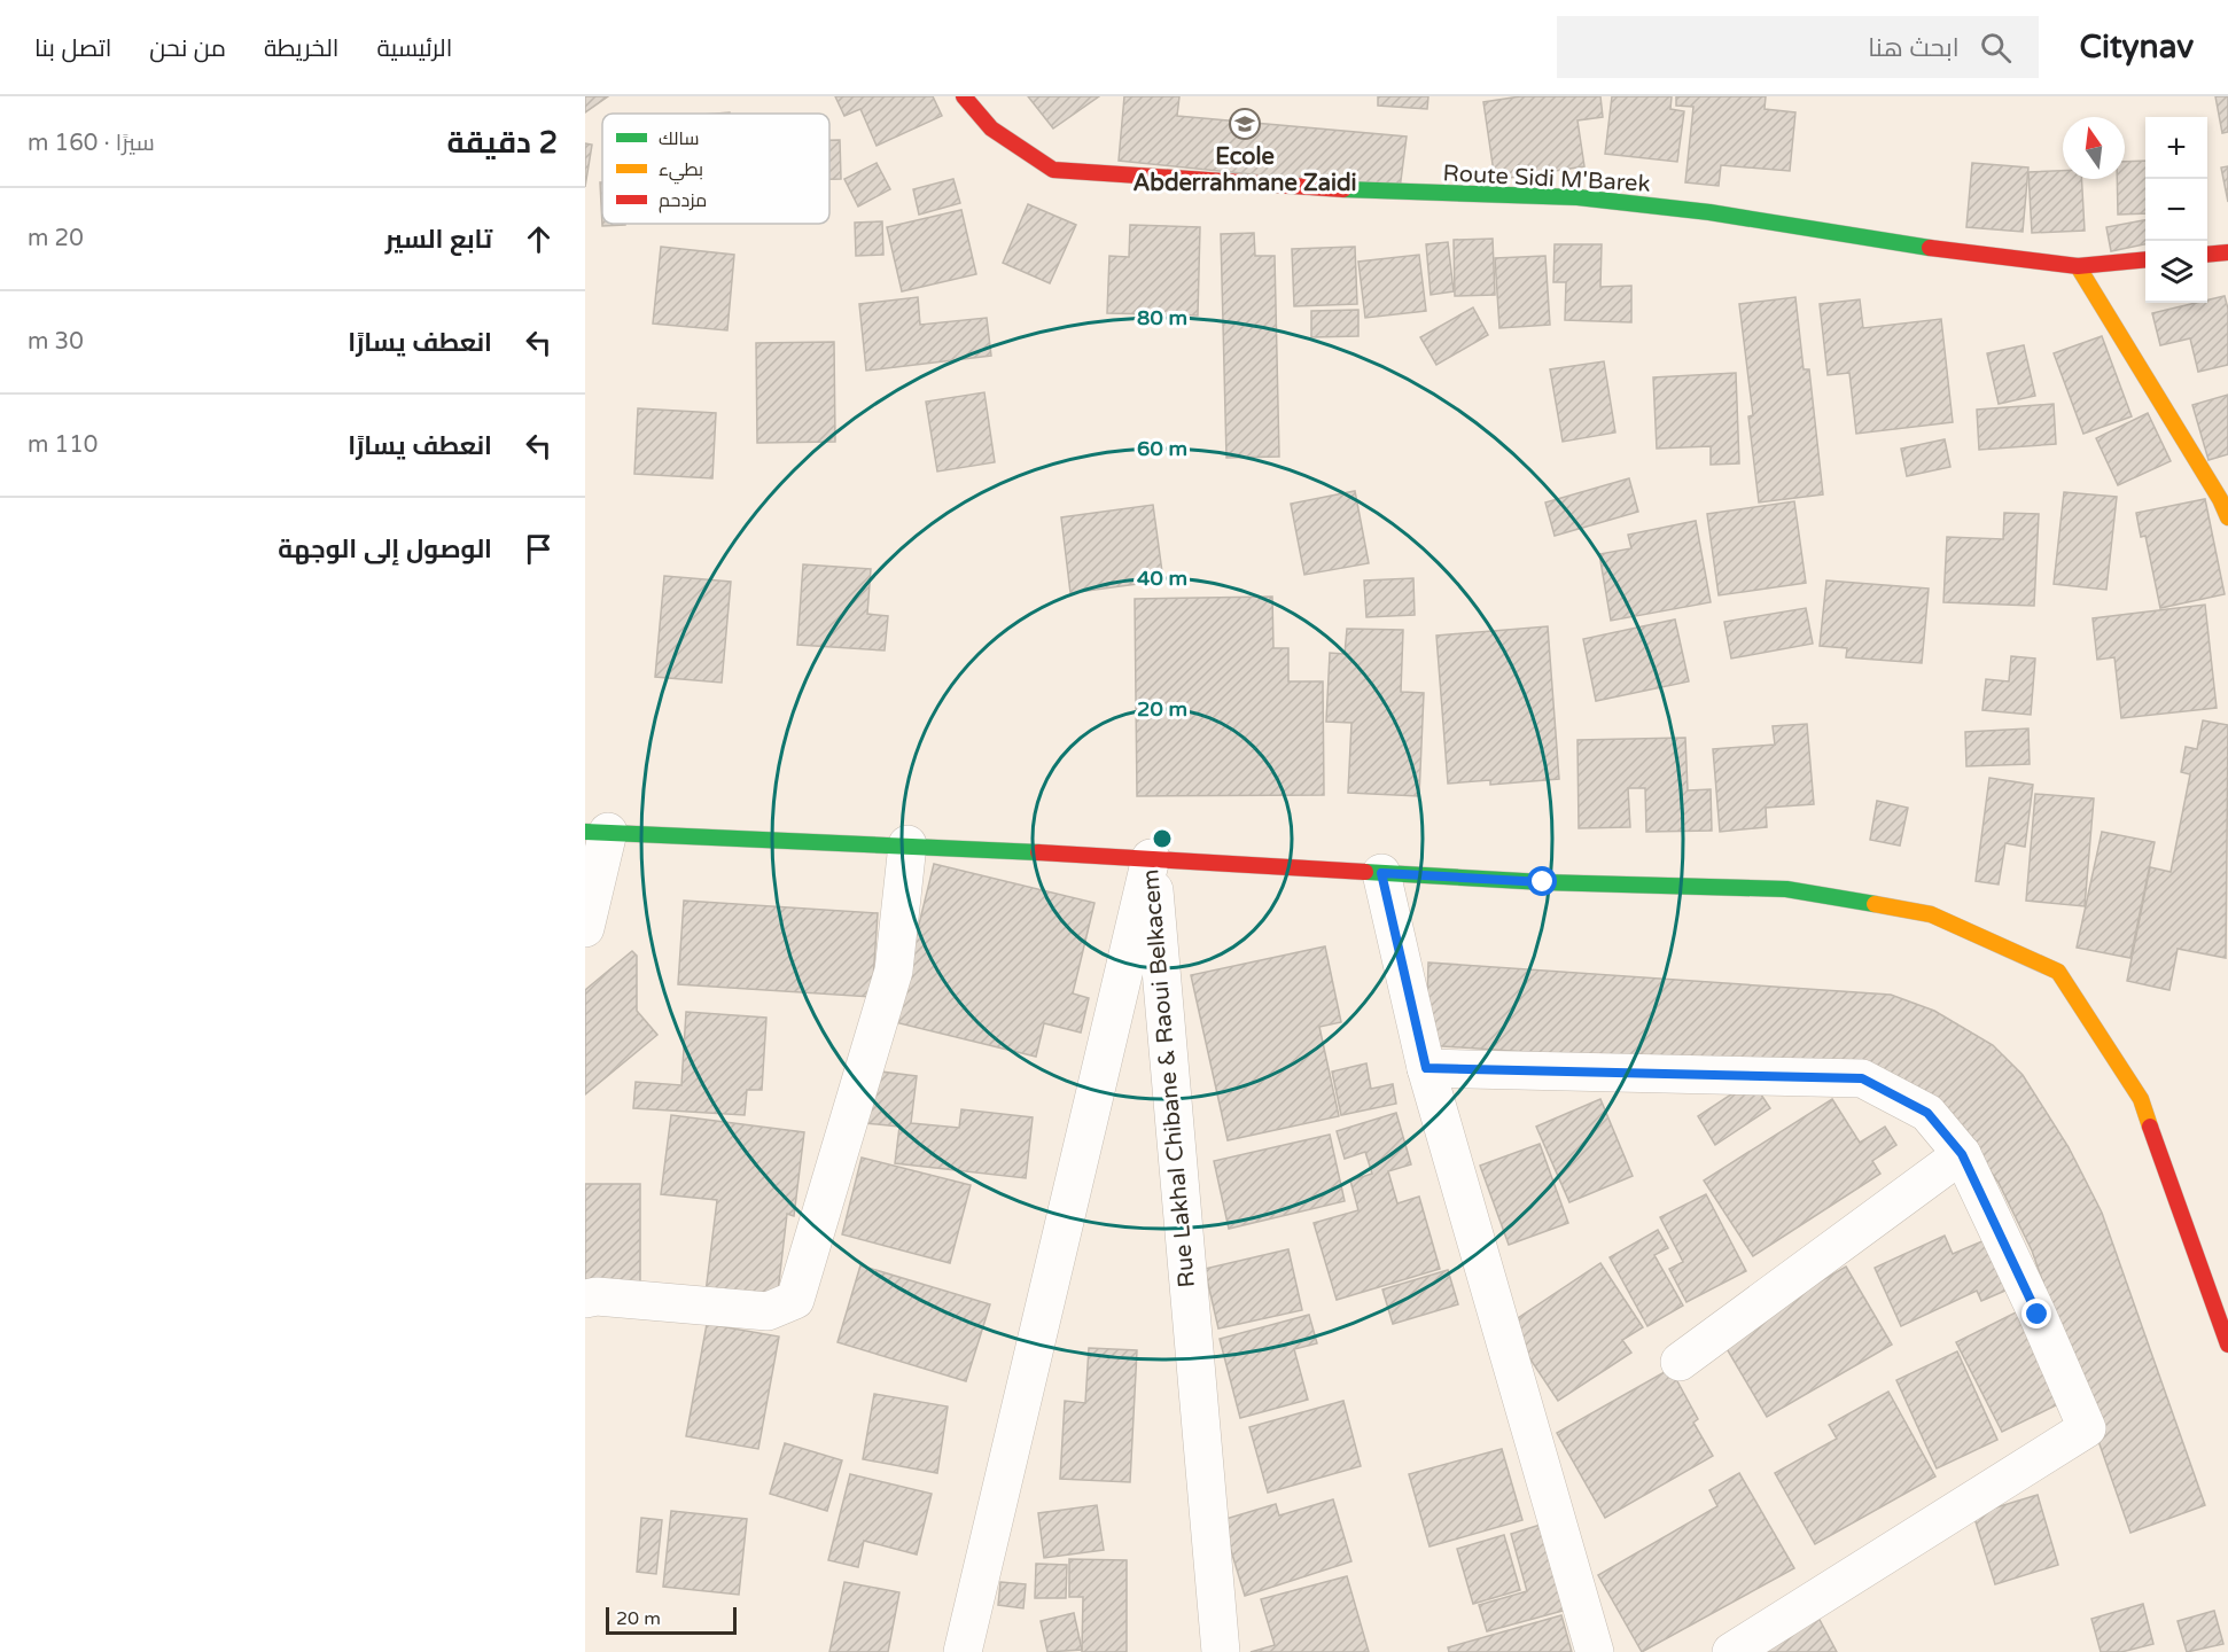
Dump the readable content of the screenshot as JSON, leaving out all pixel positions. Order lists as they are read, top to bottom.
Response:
{
  "streets": {
    "main road": ["Route Sidi M'Barek"],
    "street": ["Rue Lakhal Chibane & Raoui Belkacem"]
  },
  "places": {
    "school or university": ["Ecole Abderrahmane Zaidi"]
  },
  "legend": ["سالك", "بطيء", "مزدحم"],
  "scale_bar": "20 m",
  "north": "top",
  "page": {
    "header": "Citynav",
    "search": "ابحث هنا",
    "nav": [
      "الرئيسية",
      "الخريطة",
      "من نحن",
      "اتصل بنا"
    ],
    "heading": ["2 دقيقة", "سيرًا · 160 m"],
    "map_buttons": ["+", "−"],
    "list": [
      ["تابع السير", "20 m"],
      ["انعطف يسارًا", "30 m"],
      ["انعطف يسارًا", "110 m"],
      "الوصول إلى الوجهة"
    ],
    "scale": "20 m"
  },
  "rings": [
    "80 m",
    "60 m",
    "40 m",
    "20 m"
  ]
}
